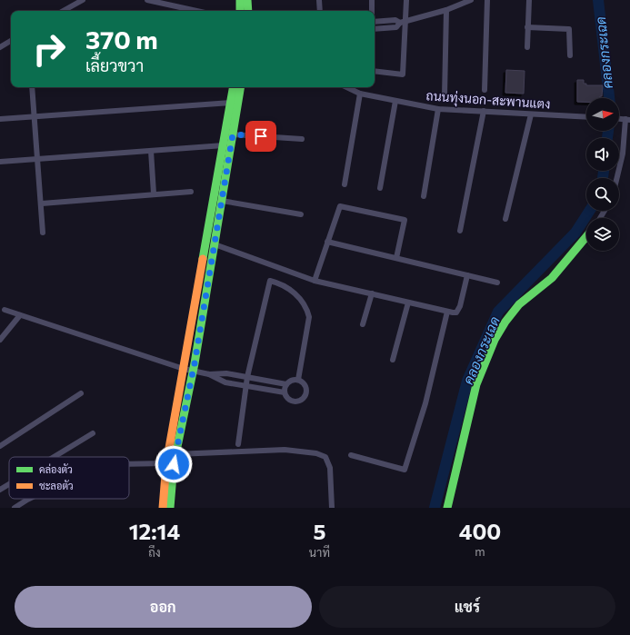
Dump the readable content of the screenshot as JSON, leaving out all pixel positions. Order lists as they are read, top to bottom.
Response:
{
  "streets": {
    "street": ["ถนนทุ่งนอก-สะพานแตง"]
  },
  "water": ["คลองกระเฉด"],
  "legend": ["คล่องตัว", "ชะลอตัว"],
  "north": "right",
  "page": {
    "turn": ["370 m", "เลี้ยวขวา"],
    "eta": [
      "12:14",
      "ถึง",
      "5",
      "นาที",
      "400",
      "m"
    ],
    "buttons": ["ออก", "แชร์"]
  }
}
